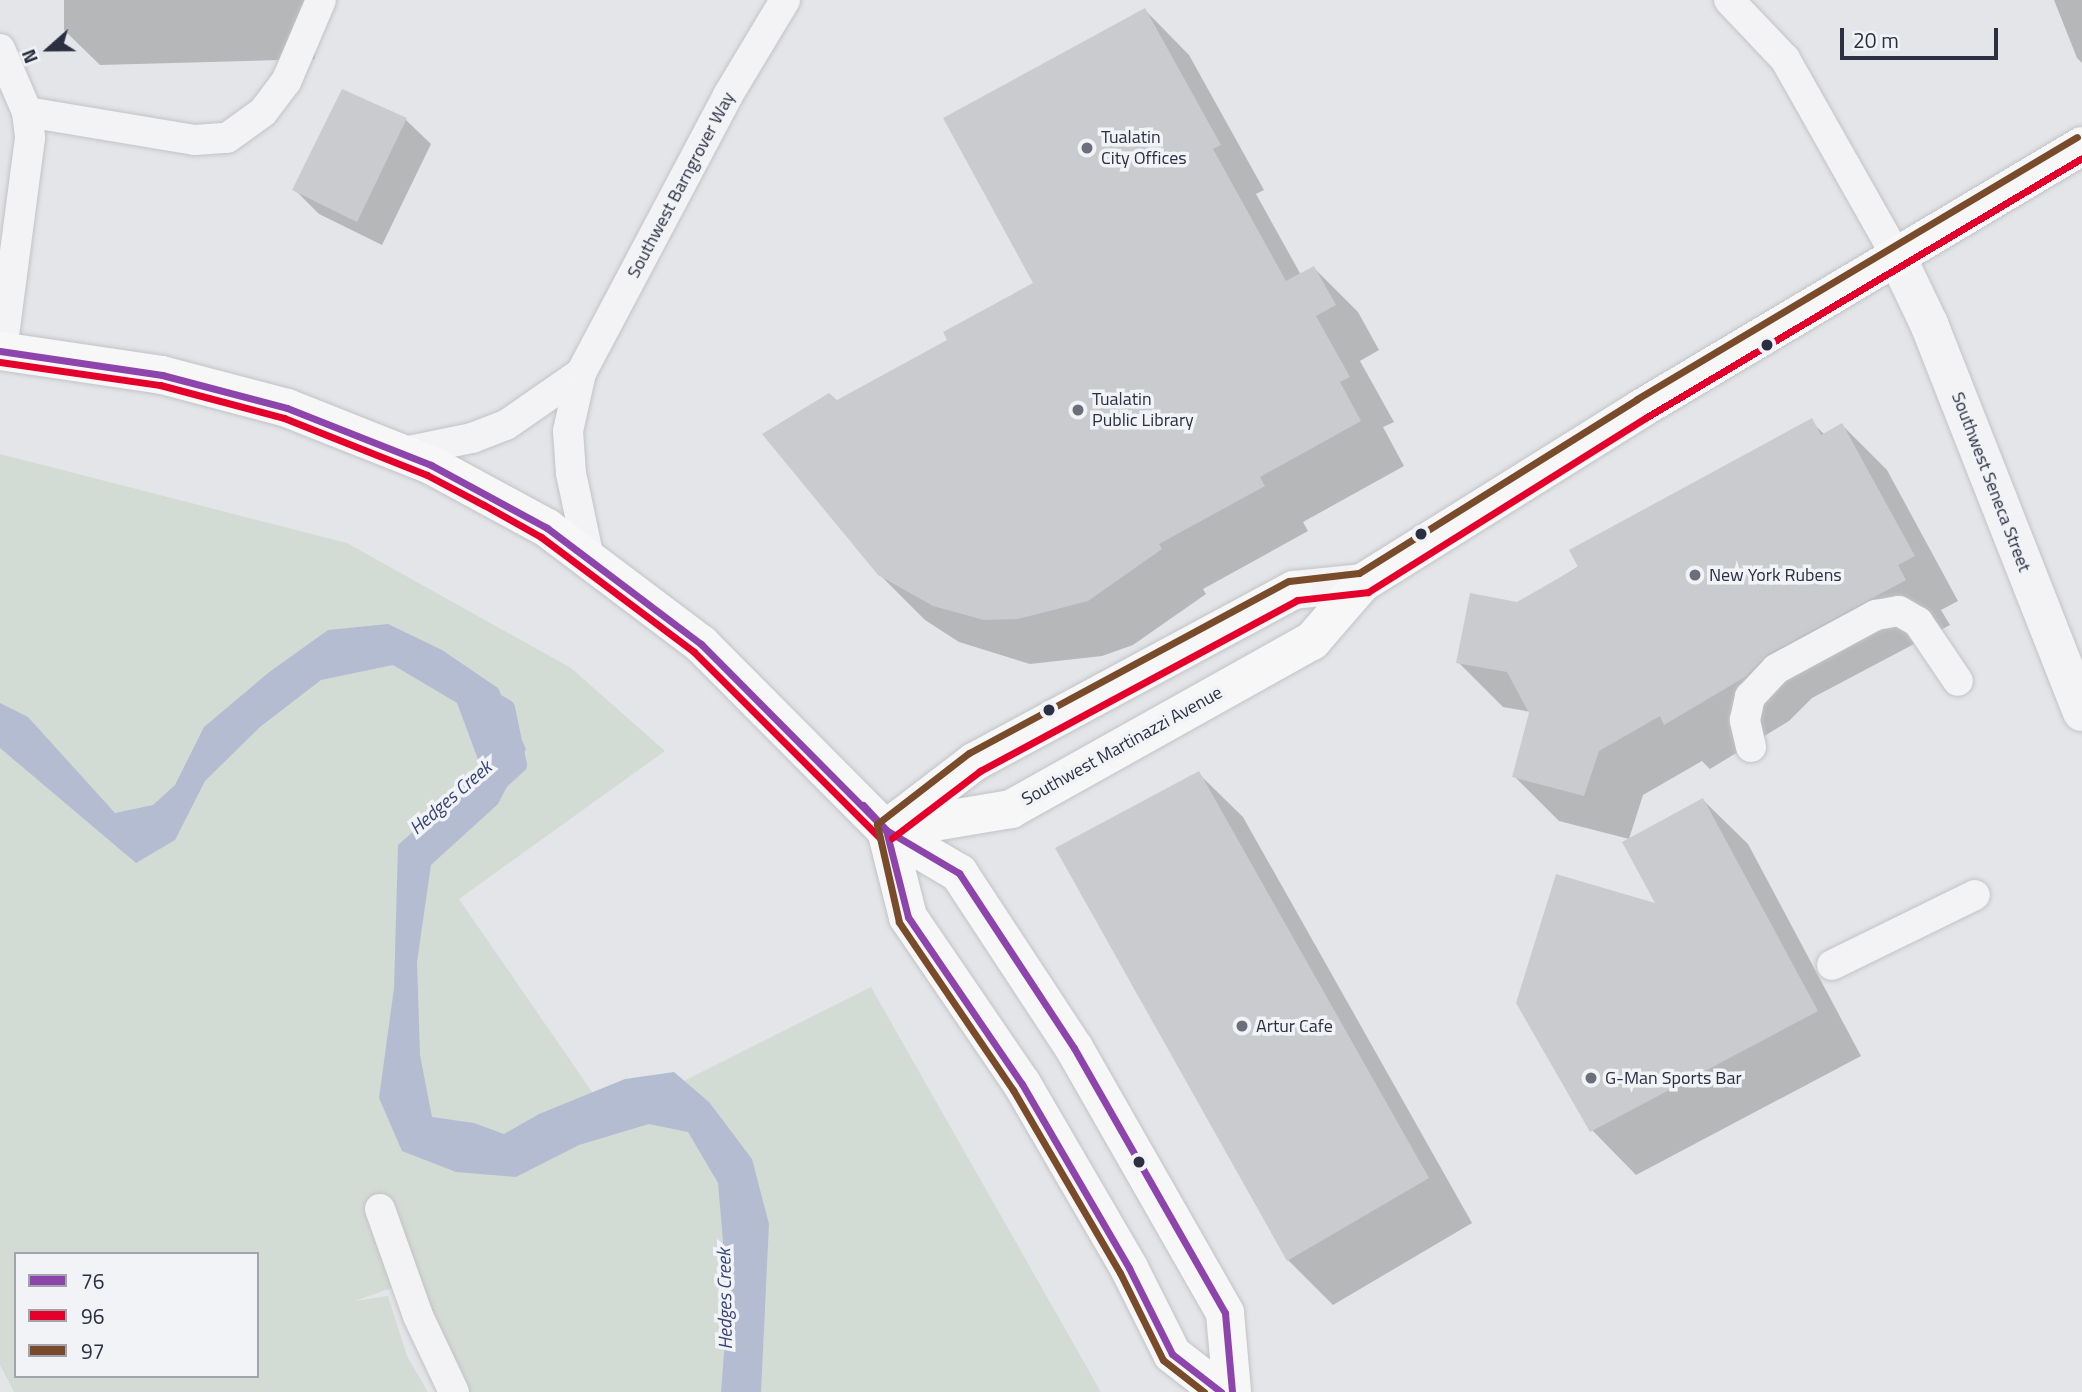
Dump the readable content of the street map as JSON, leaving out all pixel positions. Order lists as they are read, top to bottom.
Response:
{
  "streets": {
    "main road": ["Southwest Martinazzi Avenue"],
    "street": ["Southwest Seneca Street"],
    "lane": ["Southwest Barngrover Way"]
  },
  "crossings": [
    ["Southwest Seneca Street", "Southwest Martinazzi Avenue"]
  ],
  "water": ["Hedges Creek"],
  "places": [
    "Tualatin City Offices",
    "Tualatin Public Library",
    "New York Rubens",
    "Artur Cafe",
    "G-Man Sports Bar"
  ],
  "lines": ["transit line 97", "transit line 96", "transit line 76"],
  "legend": ["76", "96", "97"],
  "scale_bar": "20 m",
  "north": "left"
}
